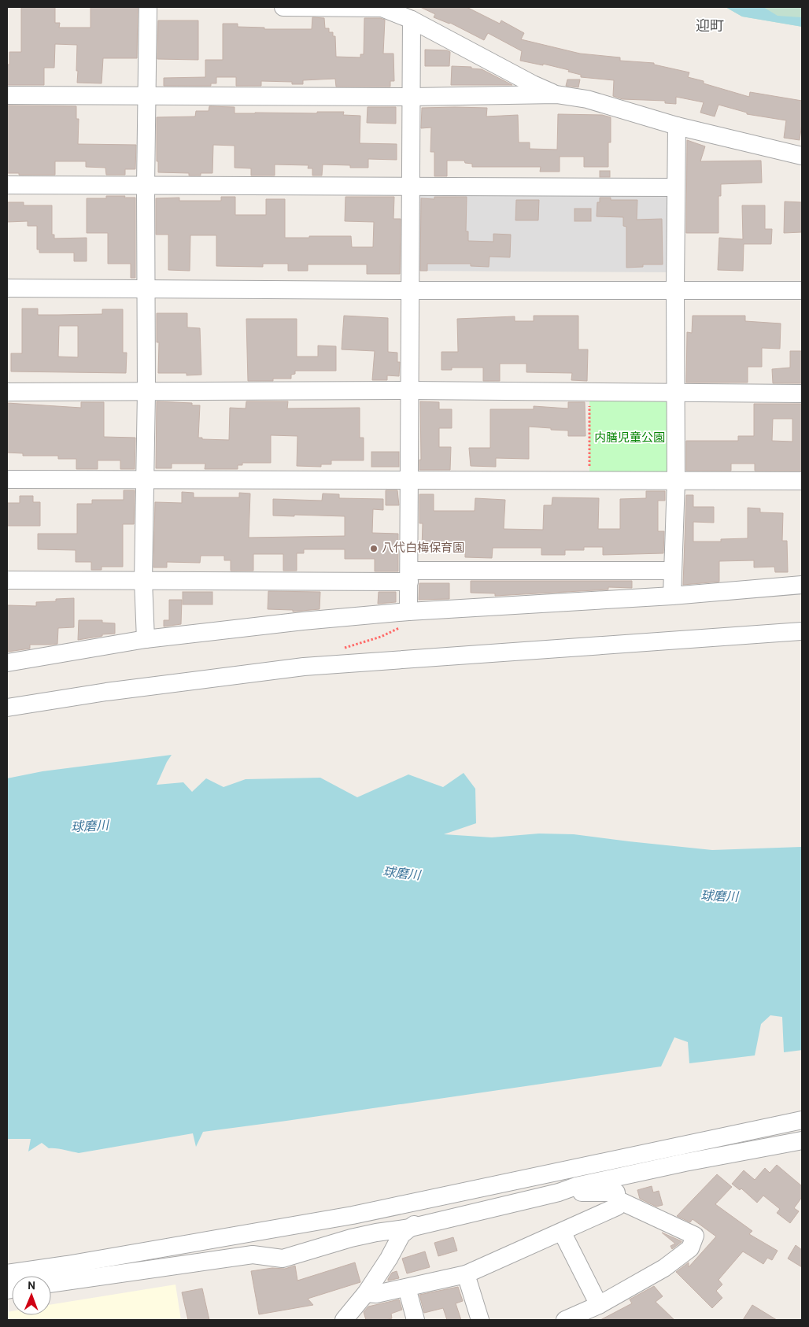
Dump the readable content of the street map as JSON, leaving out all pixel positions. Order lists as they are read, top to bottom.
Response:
{
  "districts": ["迎町"],
  "water": ["球磨川"],
  "parks": ["内膳児童公園"],
  "places": ["八代白梅保育園"],
  "north": "top"
}
